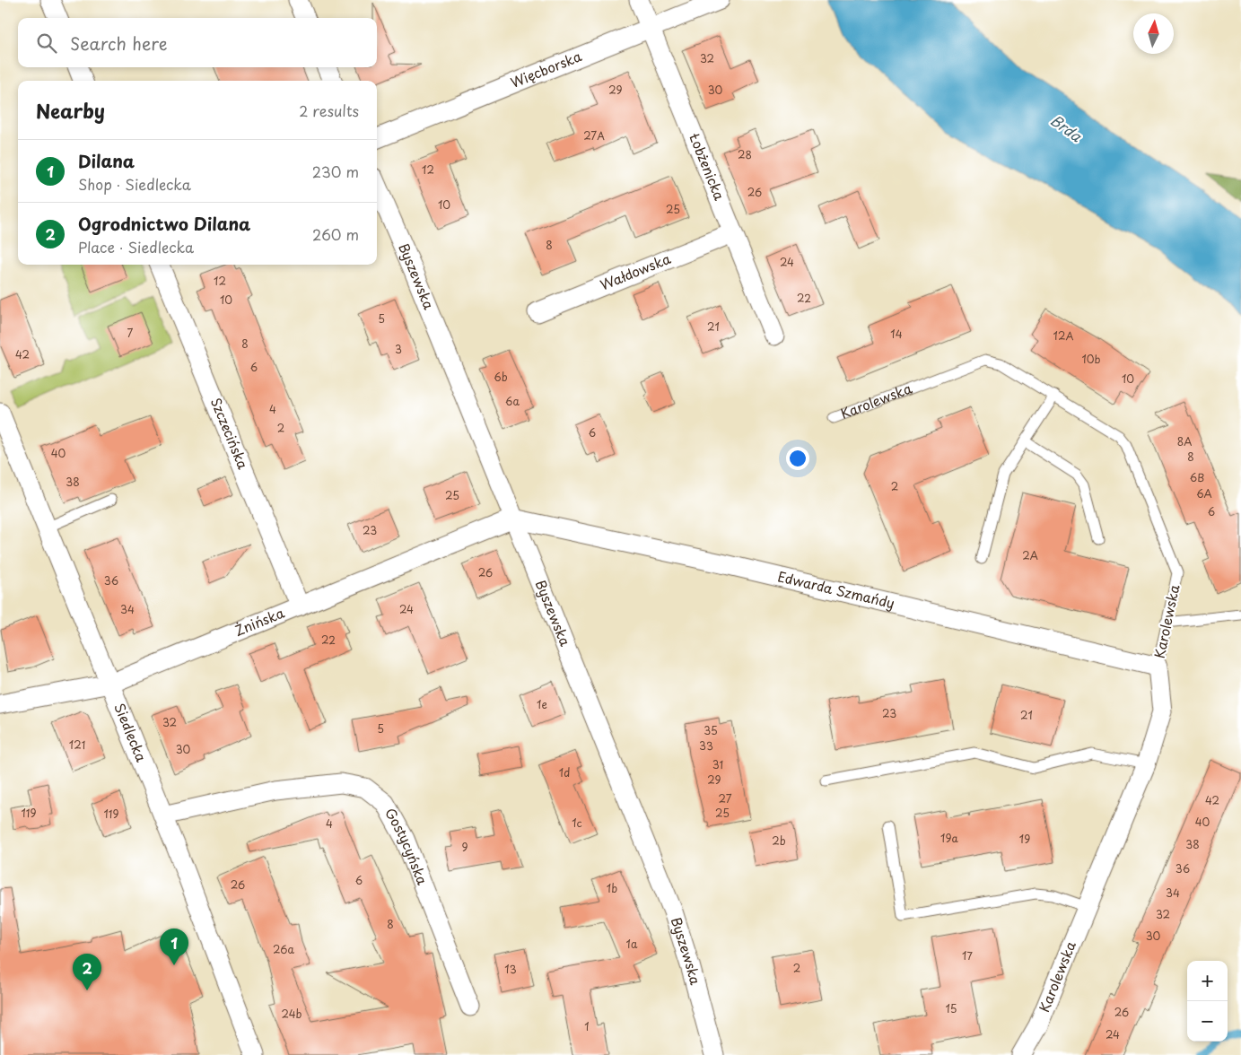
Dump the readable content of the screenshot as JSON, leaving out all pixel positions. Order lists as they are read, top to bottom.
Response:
{
  "streets": {
    "street": [
      "Więcborska",
      "Łobżenicka",
      "Wałdowska",
      "Byszewska",
      "Karolewska",
      "Szczecińska",
      "Edwarda Szmańdy",
      "Żnińska",
      "Siedlecka",
      "Gostycyńska"
    ]
  },
  "crossings": [
    ["Więcborska", "Łobżenicka"],
    ["Łobżenicka", "Wałdowska"],
    ["Byszewska", "Edwarda Szmańdy"],
    ["Byszewska", "Żnińska"],
    ["Karolewska", "Edwarda Szmańdy"],
    ["Szczecińska", "Żnińska"],
    ["Edwarda Szmańdy", "Żnińska"],
    ["Żnińska", "Siedlecka"],
    ["Siedlecka", "Gostycyńska"]
  ],
  "water": ["Brda"],
  "house_numbers": [
    "32",
    "29",
    "30",
    "27A",
    "28",
    "12",
    "26",
    "10",
    "25",
    "8",
    "24",
    "12",
    "22",
    "10",
    "5",
    "21",
    "7",
    "14",
    "12A",
    "8",
    "3",
    "42",
    "10b",
    "6",
    "6b",
    "10",
    "6a",
    "4",
    "2",
    "6",
    "8A",
    "40",
    "8",
    "6B",
    "38",
    "2",
    "6A",
    "25",
    "6",
    "23",
    "2A",
    "26",
    "36",
    "34",
    "24",
    "22",
    "1e",
    "23",
    "21",
    "32",
    "5",
    "35",
    "121",
    "33",
    "30",
    "31",
    "1d",
    "29",
    "27",
    "42",
    "119",
    "25",
    "119",
    "40",
    "1c",
    "4",
    "19a",
    "19",
    "2b",
    "38",
    "9",
    "36",
    "6",
    "26",
    "1b",
    "34",
    "32",
    "8",
    "30",
    "1a",
    "26a",
    "17",
    "2",
    "13",
    "15",
    "26",
    "24b",
    "1",
    "24"
  ],
  "north": "top",
  "page": {
    "search": "Search here",
    "heading": ["Nearby", "2 results"],
    "list": [
      {
        "mark": "1",
        "name": "Dilana",
        "note": "Shop · Siedlecka",
        "value": "230 m"
      },
      {
        "mark": "2",
        "name": "Ogrodnictwo Dilana",
        "note": "Place · Siedlecka",
        "value": "260 m"
      }
    ],
    "pins": ["1", "2"],
    "map_buttons": ["+", "−"]
  }
}
